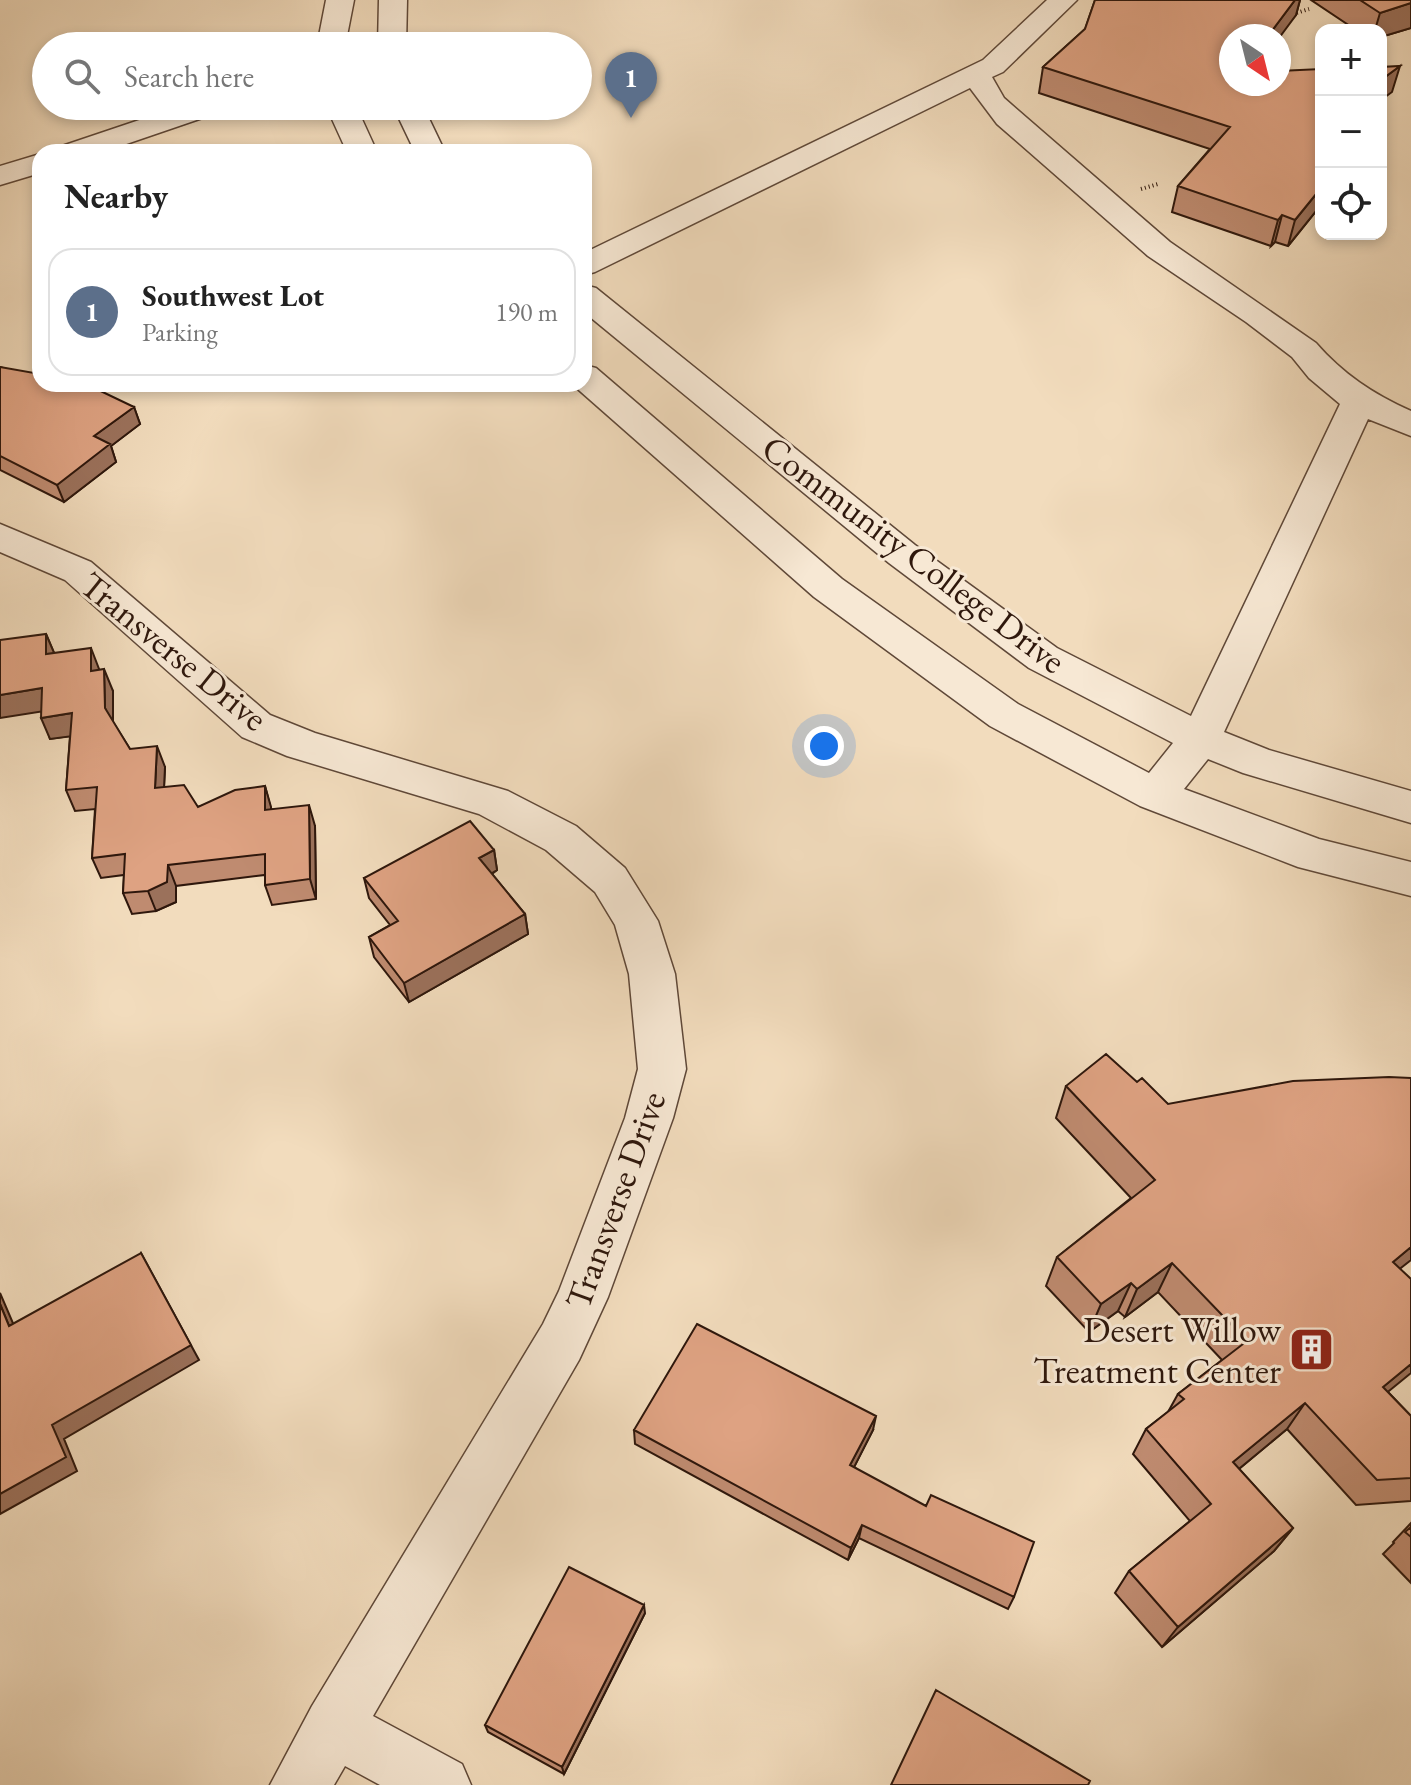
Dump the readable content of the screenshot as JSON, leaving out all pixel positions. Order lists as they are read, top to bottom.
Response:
{
  "streets": {
    "street": ["Community College Drive", "Transverse Drive"]
  },
  "places": {
    "building": ["Desert Willow Treatment Center"]
  },
  "north": "bottom right",
  "page": {
    "map_buttons": ["+", "−"],
    "search": "Search here",
    "pins": "1",
    "heading": "Nearby",
    "list": [
      {
        "mark": "1",
        "name": "Southwest Lot",
        "note": "Parking",
        "value": "190 m"
      }
    ]
  }
}
